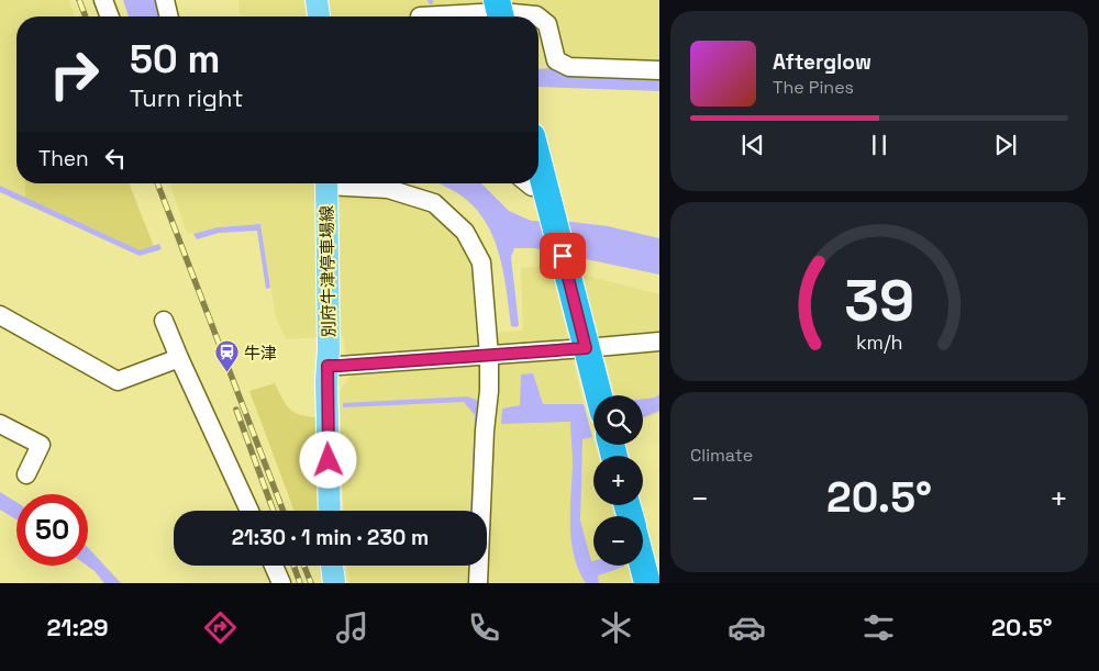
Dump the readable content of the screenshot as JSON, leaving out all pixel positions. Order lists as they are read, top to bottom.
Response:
{
  "streets": {
    "main road": ["別府牛津停車場線"]
  },
  "places": {
    "station": ["牛津"]
  },
  "page": {
    "turn": ["50 m", "Turn right"],
    "song": ["Afterglow", "The Pines"],
    "then": "Then",
    "tile": "Climate",
    "map_buttons": ["+", "−"],
    "heat": ["−", "20.5°", "+"],
    "limit": "50",
    "trip": "21:30 · 1 min · 230 m",
    "tabs": ["21:29", "20.5°"],
    "gauge": ["39", "km/h"]
  }
}
